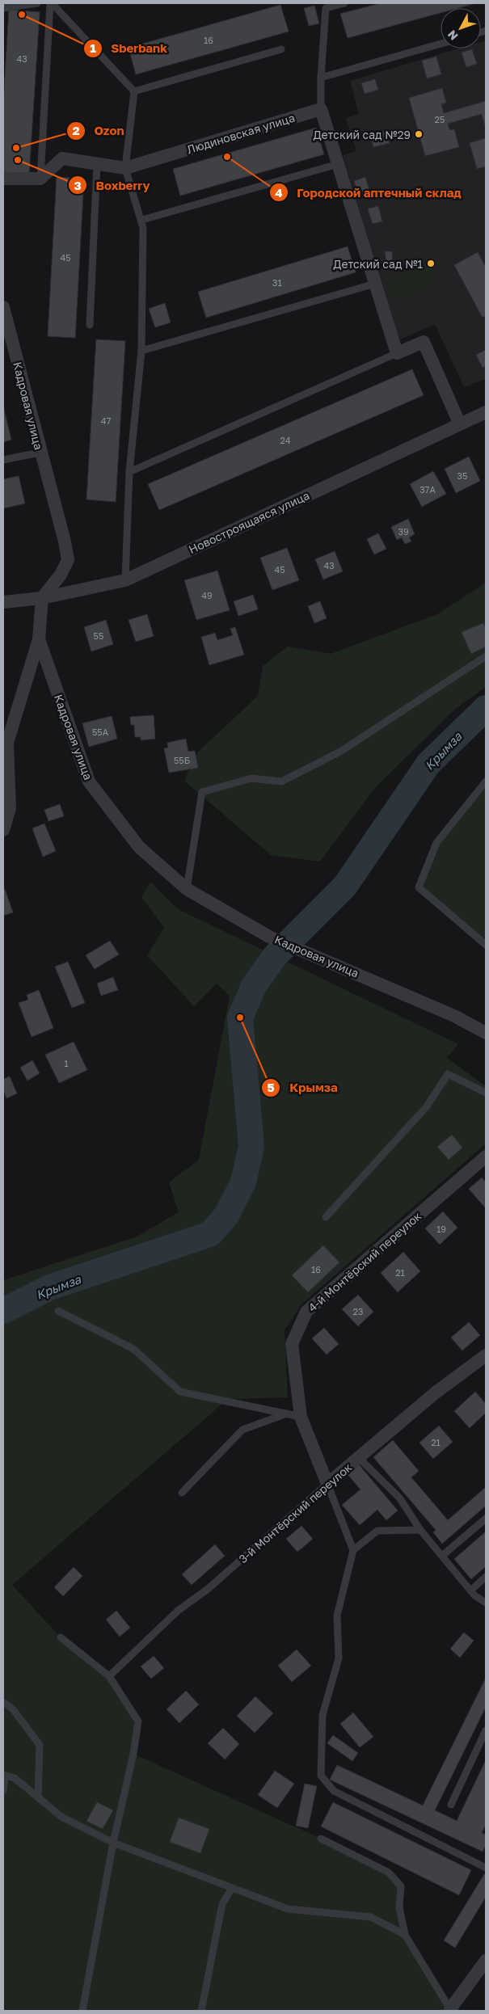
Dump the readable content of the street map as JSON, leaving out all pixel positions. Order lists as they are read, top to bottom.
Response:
{
  "streets": {
    "street": [
      "Людиновская улица",
      "Кадровая улица",
      "Новостроящаяся улица",
      "4-й Монтёрский переулок",
      "3-й Монтёрский переулок"
    ]
  },
  "crossings": [
    ["Кадровая улица", "Новостроящаяся улица"],
    ["4-й Монтёрский переулок", "3-й Монтёрский переулок"]
  ],
  "water": ["Крымза"],
  "places": [
    "Sberbank",
    "Детский сад №29",
    "Ozon",
    "Городской аптечный склад",
    "Boxberry",
    "Детский сад №1",
    "Крымза"
  ],
  "house_numbers": [
    "16",
    "43",
    "25",
    "45",
    "31",
    "47",
    "24",
    "35",
    "37А",
    "39",
    "43",
    "45",
    "49",
    "55",
    "55А",
    "55Б",
    "1",
    "19",
    "16",
    "21",
    "23",
    "21"
  ],
  "north": "bottom left"
}
